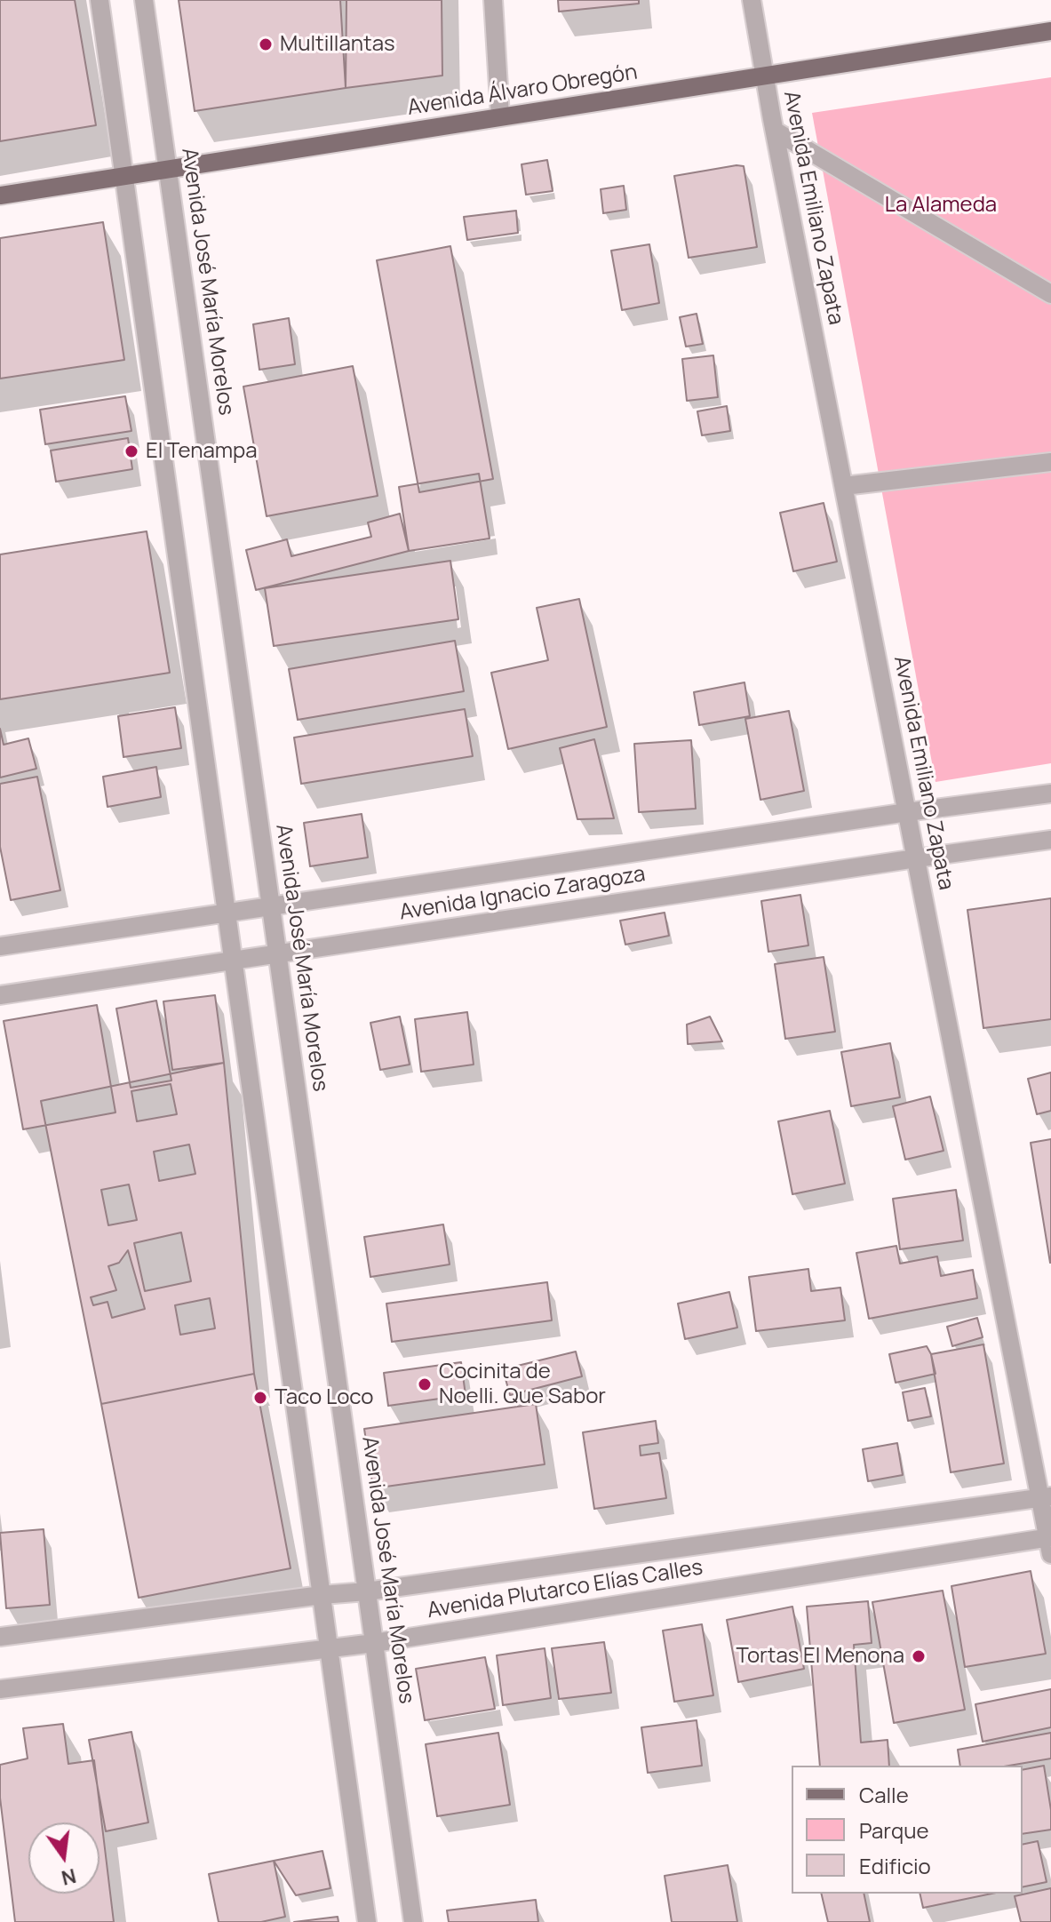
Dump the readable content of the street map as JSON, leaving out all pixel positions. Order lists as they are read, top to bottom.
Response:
{
  "streets": {
    "main road": ["Avenida Álvaro Obregón"],
    "street": [
      "Avenida Emiliano Zapata",
      "Avenida José María Morelos",
      "Avenida Ignacio Zaragoza",
      "Avenida Plutarco Elías Calles"
    ]
  },
  "crossings": [
    ["Avenida Álvaro Obregón", "Avenida Emiliano Zapata"],
    ["Avenida Álvaro Obregón", "Avenida José María Morelos"],
    ["Avenida Emiliano Zapata", "Avenida Ignacio Zaragoza"],
    ["Avenida Emiliano Zapata", "Avenida Plutarco Elías Calles"],
    ["Avenida José María Morelos", "Avenida Ignacio Zaragoza"],
    ["Avenida José María Morelos", "Avenida Plutarco Elías Calles"]
  ],
  "parks": ["La Alameda"],
  "places": [
    "Multillantas",
    "El Tenampa",
    "Cocinita de Noelli. Que Sabor",
    "Taco Loco",
    "Tortas EI Menona"
  ],
  "legend": ["Calle", "Parque", "Edificio"],
  "north": "bottom"
}
